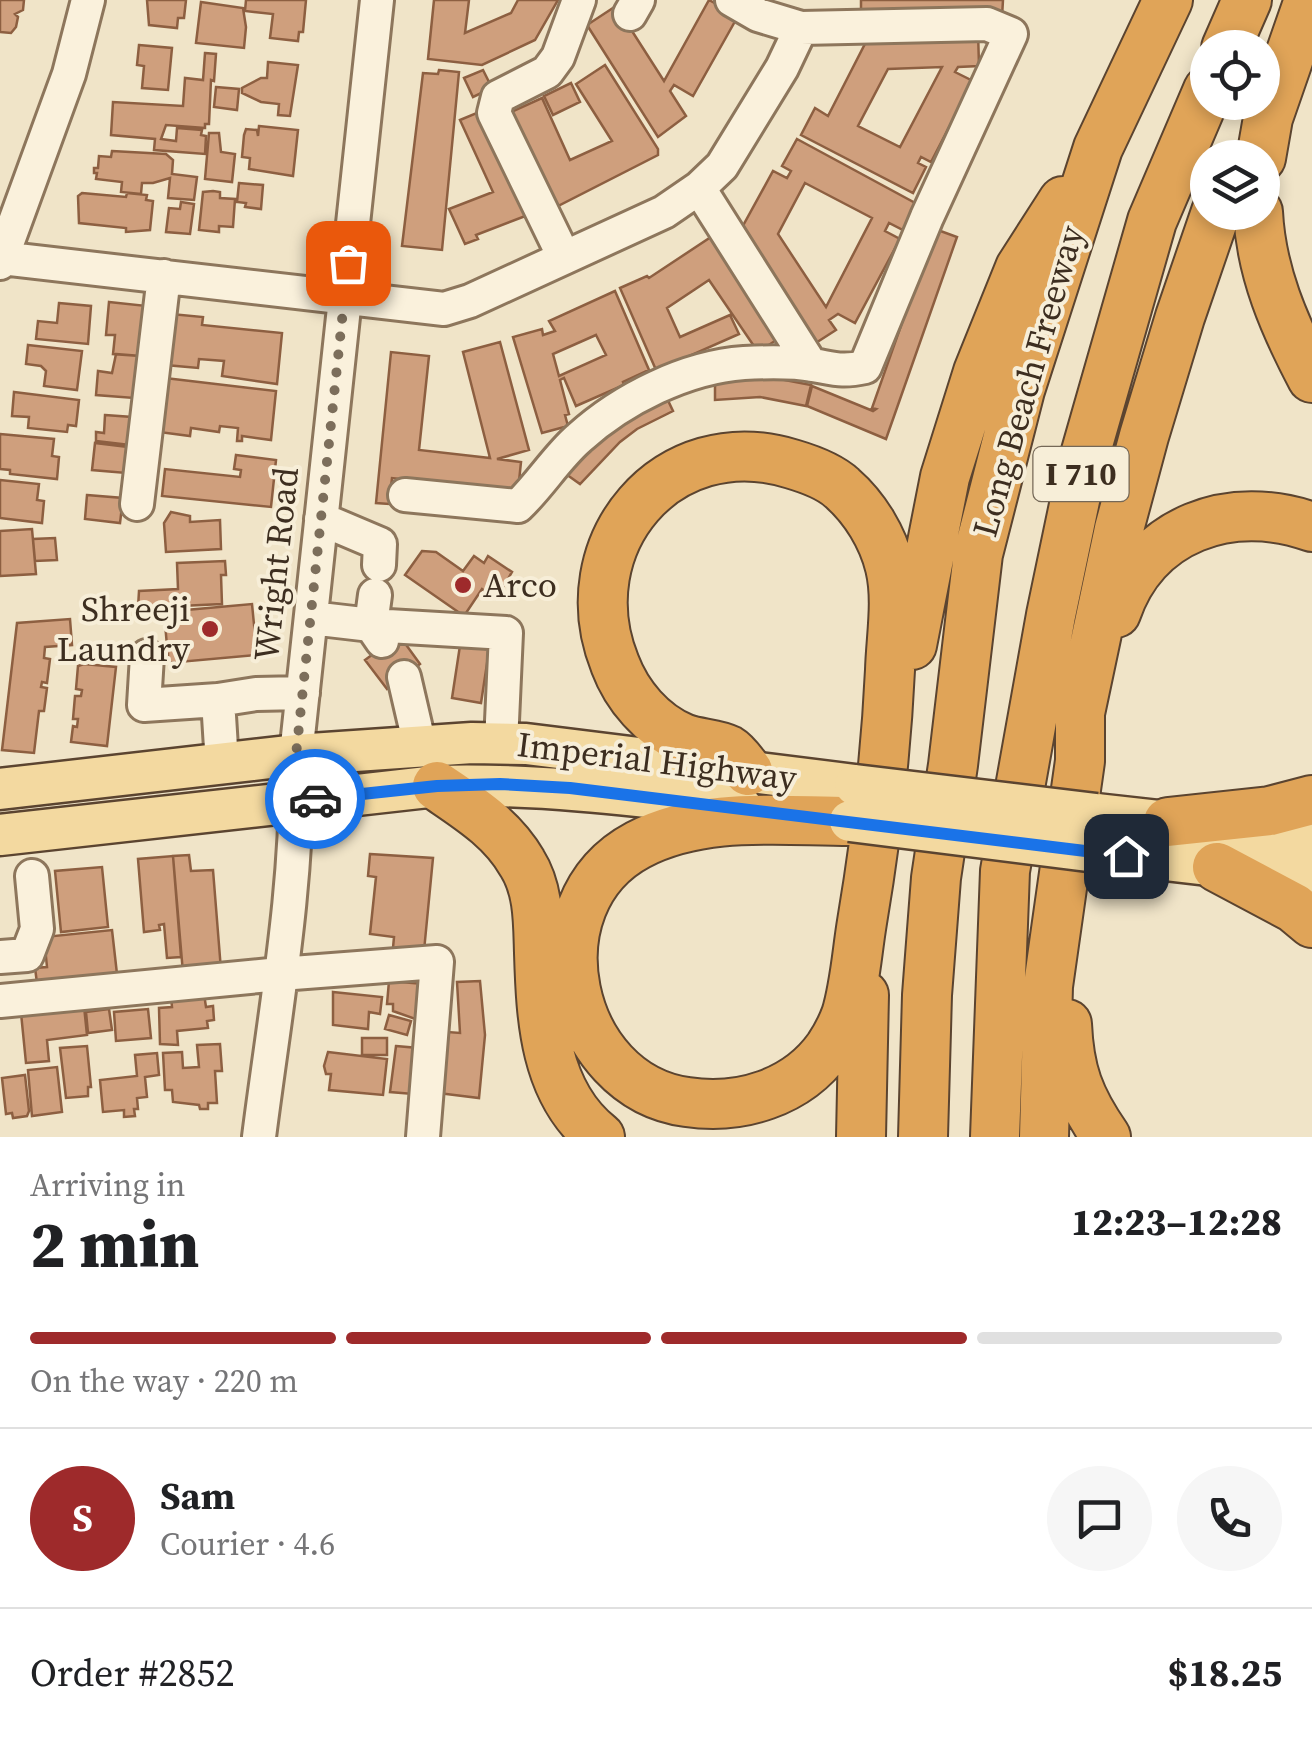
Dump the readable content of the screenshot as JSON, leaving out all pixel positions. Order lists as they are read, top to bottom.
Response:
{
  "streets": {
    "highway": ["Long Beach Freeway", "I 710"],
    "main road": ["Imperial Highway"],
    "street": ["Wright Road"]
  },
  "crossings": [
    ["Wright Road", "Imperial Highway"]
  ],
  "places": ["Arco", "Shreeji Laundry"],
  "page": {
    "heading": ["2 min", "Arriving in", "12:23–12:28"],
    "panel": [
      "Sam",
      "Courier · 4.6",
      "Order #2852",
      "$18.25"
    ],
    "bar": "On the way · 220 m",
    "round": "S"
  }
}
